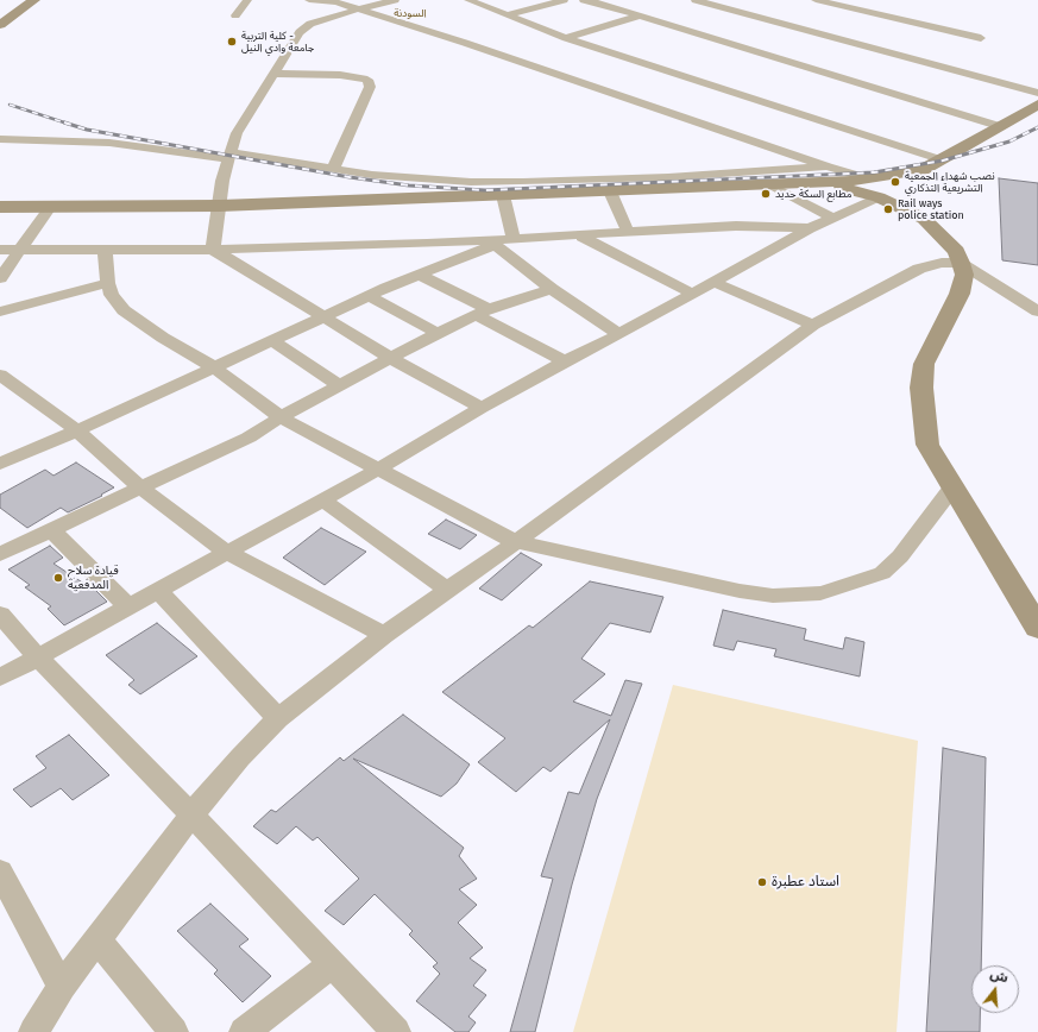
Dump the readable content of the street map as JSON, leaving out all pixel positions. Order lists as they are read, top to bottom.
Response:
{
  "districts": ["السودنة"],
  "places": [
    "كلية التربية - جامعة وادي النيل",
    "نصب شهداء الجمعية التشريعية التذكاري",
    "مطابع السكة حديد",
    "Rail ways police station",
    "قيادة سلاح المدفعية",
    "استاد عطبرة"
  ],
  "north": "top"
}
